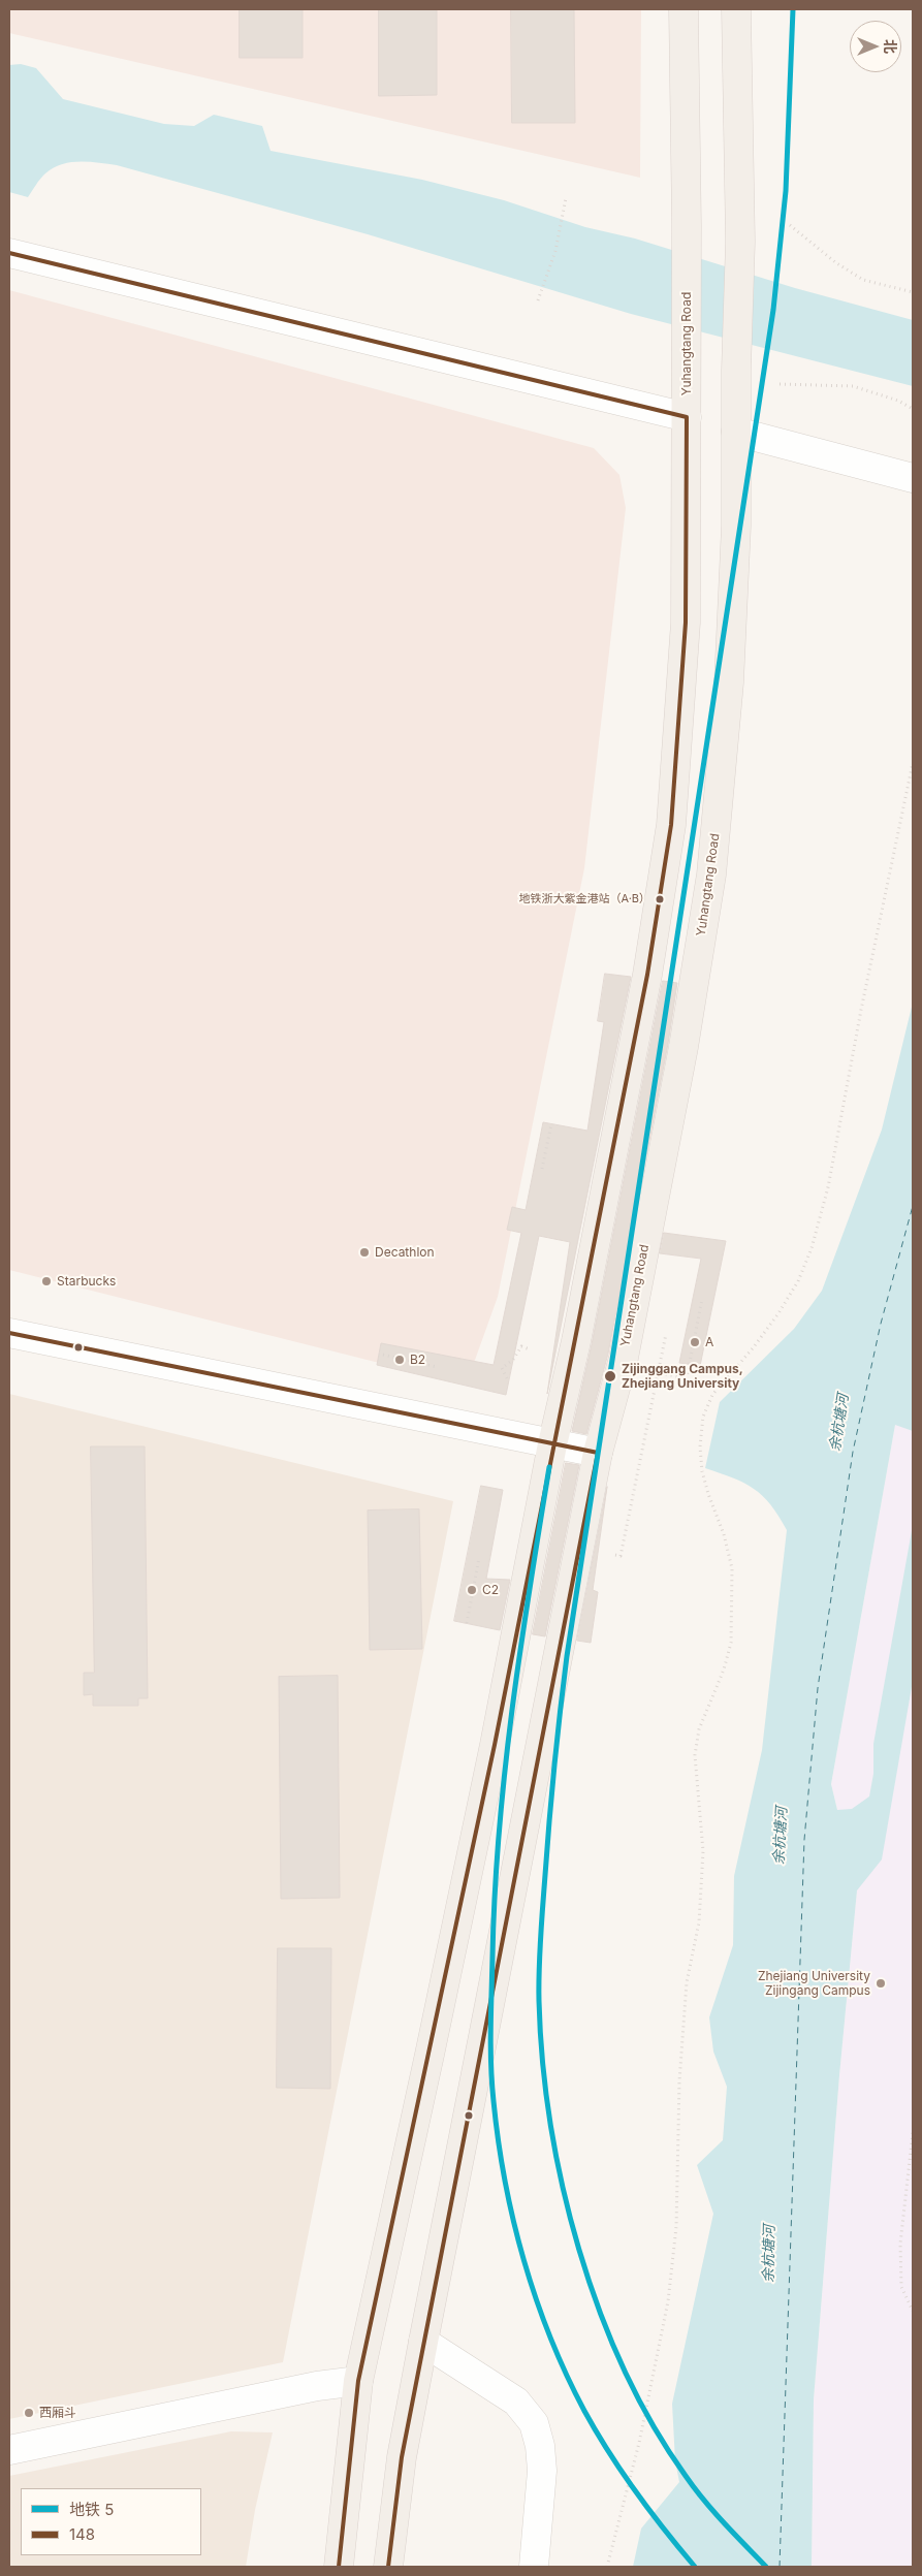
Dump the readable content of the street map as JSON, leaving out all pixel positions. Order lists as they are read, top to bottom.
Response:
{
  "streets": {
    "main road": ["Yuhangtang Road"]
  },
  "water": ["余杭塘河"],
  "places": [
    "地铁浙大紫金港站（A·B）",
    "Decathlon",
    "Starbucks",
    "A",
    "B2",
    "Zijinggang Campus, Zhejiang University",
    "C2",
    "Zhejiang University Zijingang Campus",
    "西厢斗"
  ],
  "lines": ["metro line 5", "transit line 148"],
  "legend": ["地铁 5", "148"],
  "north": "right"
}
